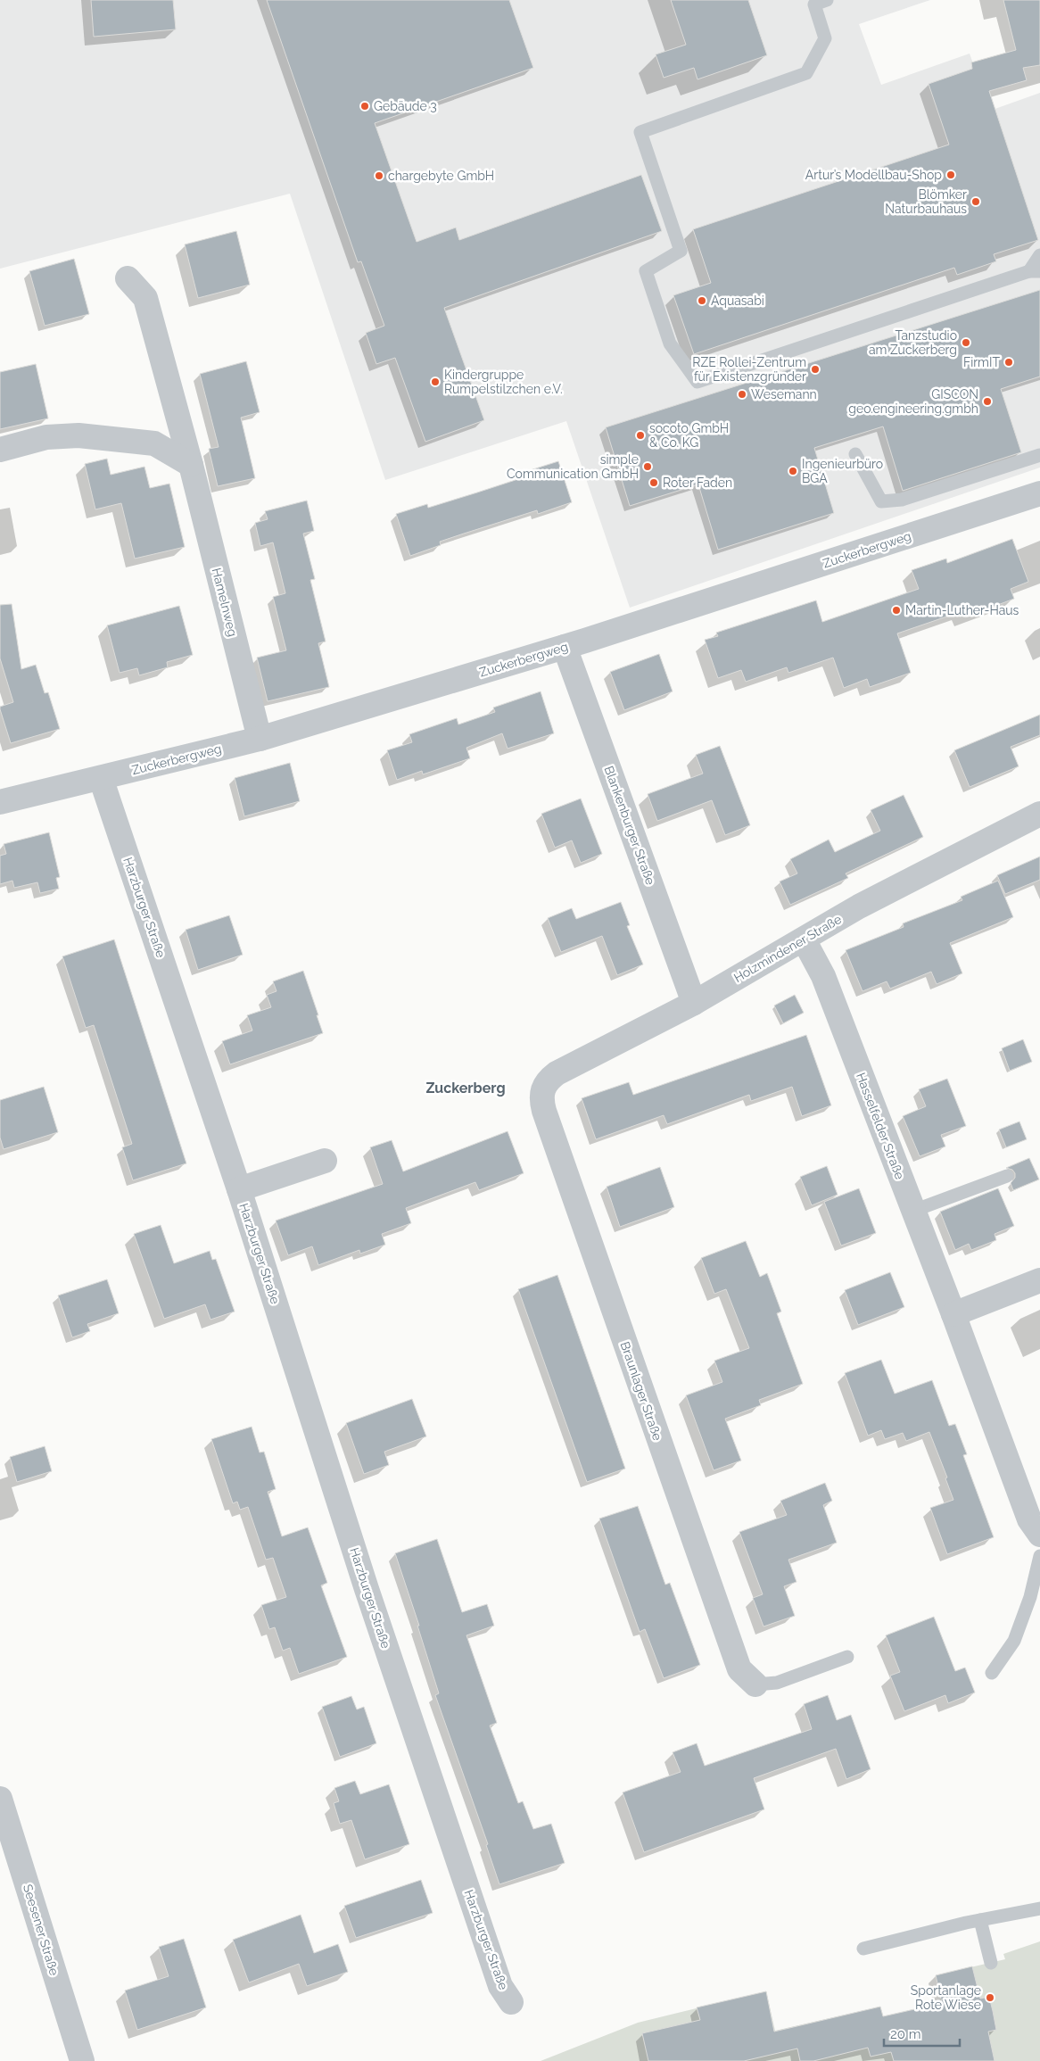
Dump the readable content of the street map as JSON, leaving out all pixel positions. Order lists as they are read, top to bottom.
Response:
{
  "streets": {
    "street": [
      "Zuckerbergweg",
      "Hamelnweg",
      "Blankenburger Straße",
      "Harzburger Straße",
      "Holzmindener Straße",
      "Hasselfelder Straße",
      "Braunlager Straße",
      "Seesener Straße"
    ]
  },
  "crossings": [
    ["Zuckerbergweg", "Hamelnweg"],
    ["Zuckerbergweg", "Blankenburger Straße"],
    ["Zuckerbergweg", "Harzburger Straße"],
    ["Blankenburger Straße", "Holzmindener Straße"],
    ["Holzmindener Straße", "Hasselfelder Straße"],
    ["Holzmindener Straße", "Braunlager Straße"]
  ],
  "districts": ["Zuckerberg"],
  "places": [
    "Gebäude 3",
    "Artur’s Modellbau-Shop",
    "chargebyte GmbH",
    "Blömker Naturbauhaus",
    "Aquasabi",
    "Tanzstudio am Zuckerberg",
    "FirmIT",
    "RZE Rollei-Zentrum für Existenzgründer",
    "Kindergruppe Rumpelstilzchen e.V.",
    "Wesemann",
    "GISCON geo.engineering.gmbh",
    "socoto GmbH & Co. KG",
    "simple Communication GmbH",
    "Ingenieurbüro BGA",
    "Roter Faden",
    "Martin-Luther-Haus",
    "Sportanlage Rote Wiese"
  ],
  "scale_bar": "20 m"
}
